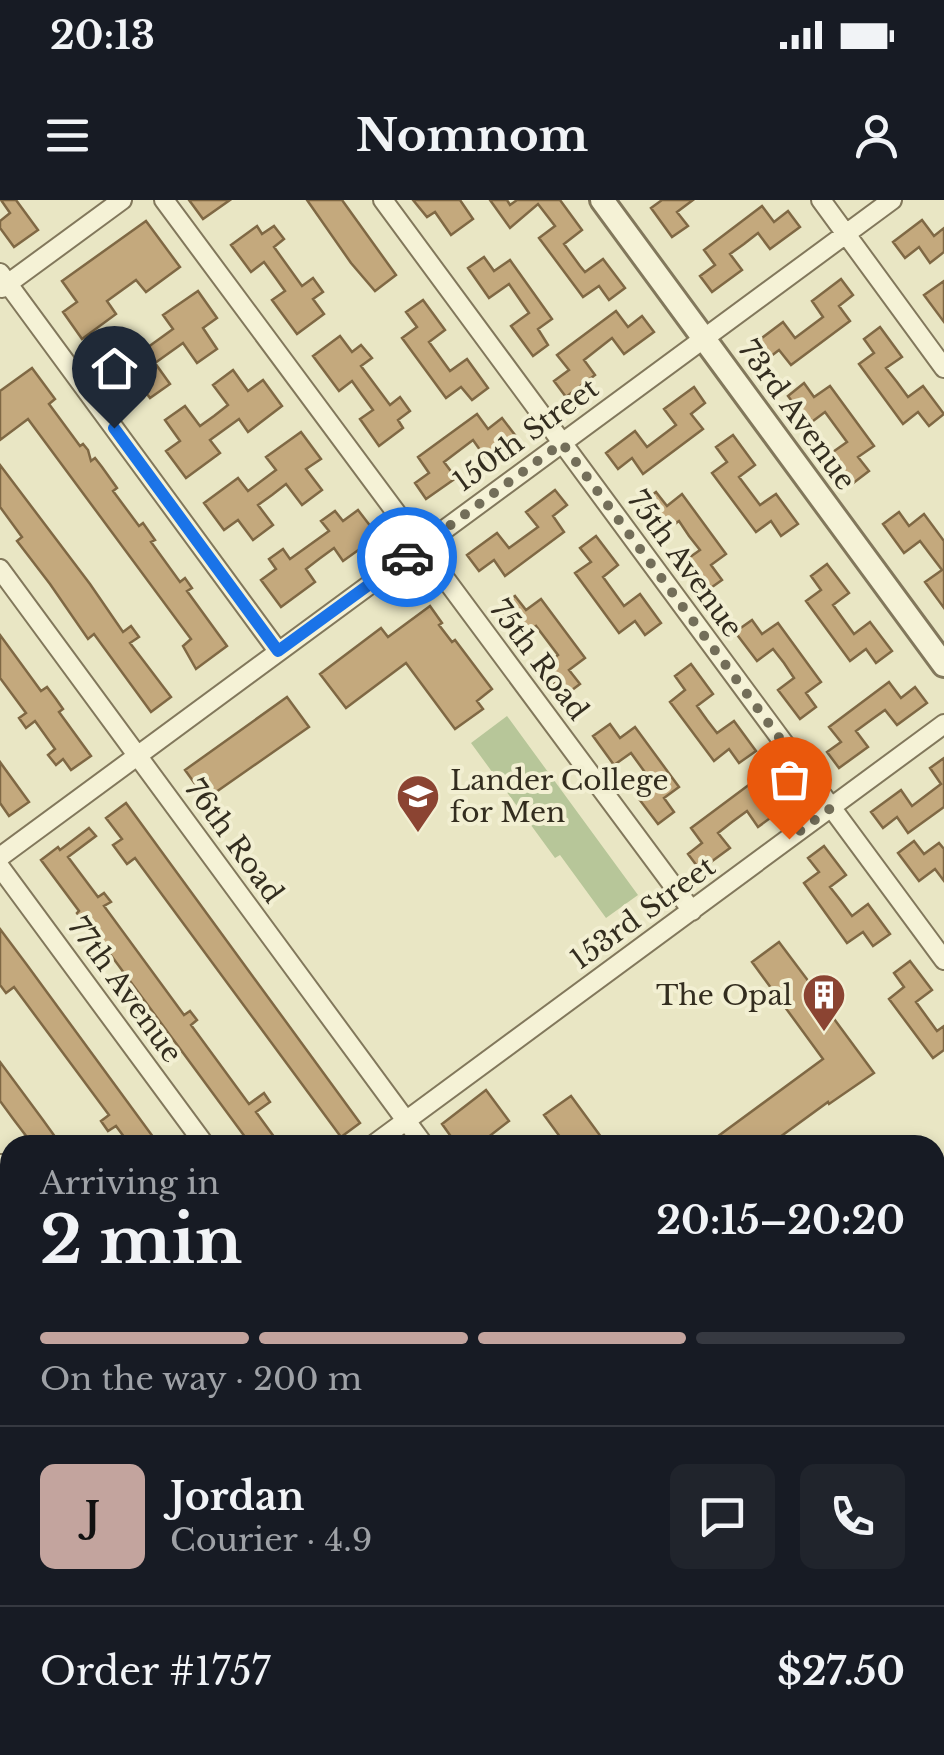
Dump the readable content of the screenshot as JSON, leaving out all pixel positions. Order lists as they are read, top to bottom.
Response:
{
  "streets": {
    "street": [
      "73rd Avenue",
      "150th Street",
      "75th Avenue",
      "75th Road",
      "76th Road",
      "153rd Street",
      "77th Avenue"
    ]
  },
  "crossings": [
    ["73rd Avenue", "150th Street"],
    ["150th Street", "75th Avenue"],
    ["150th Street", "75th Road"],
    ["150th Street", "76th Road"],
    ["75th Avenue", "153rd Street"],
    ["75th Road", "153rd Street"],
    ["76th Road", "153rd Street"]
  ],
  "places": {
    "school or university": ["Lander College for Men"],
    "building": ["The Opal"]
  },
  "page": {
    "status": "20:13",
    "header": "Nomnom",
    "heading": ["2 min", "Arriving in", "20:15–20:20"],
    "panel": [
      "Jordan",
      "Courier · 4.9",
      "Order #1757",
      "$27.50"
    ],
    "bar": "On the way · 200 m",
    "round": "J"
  }
}
